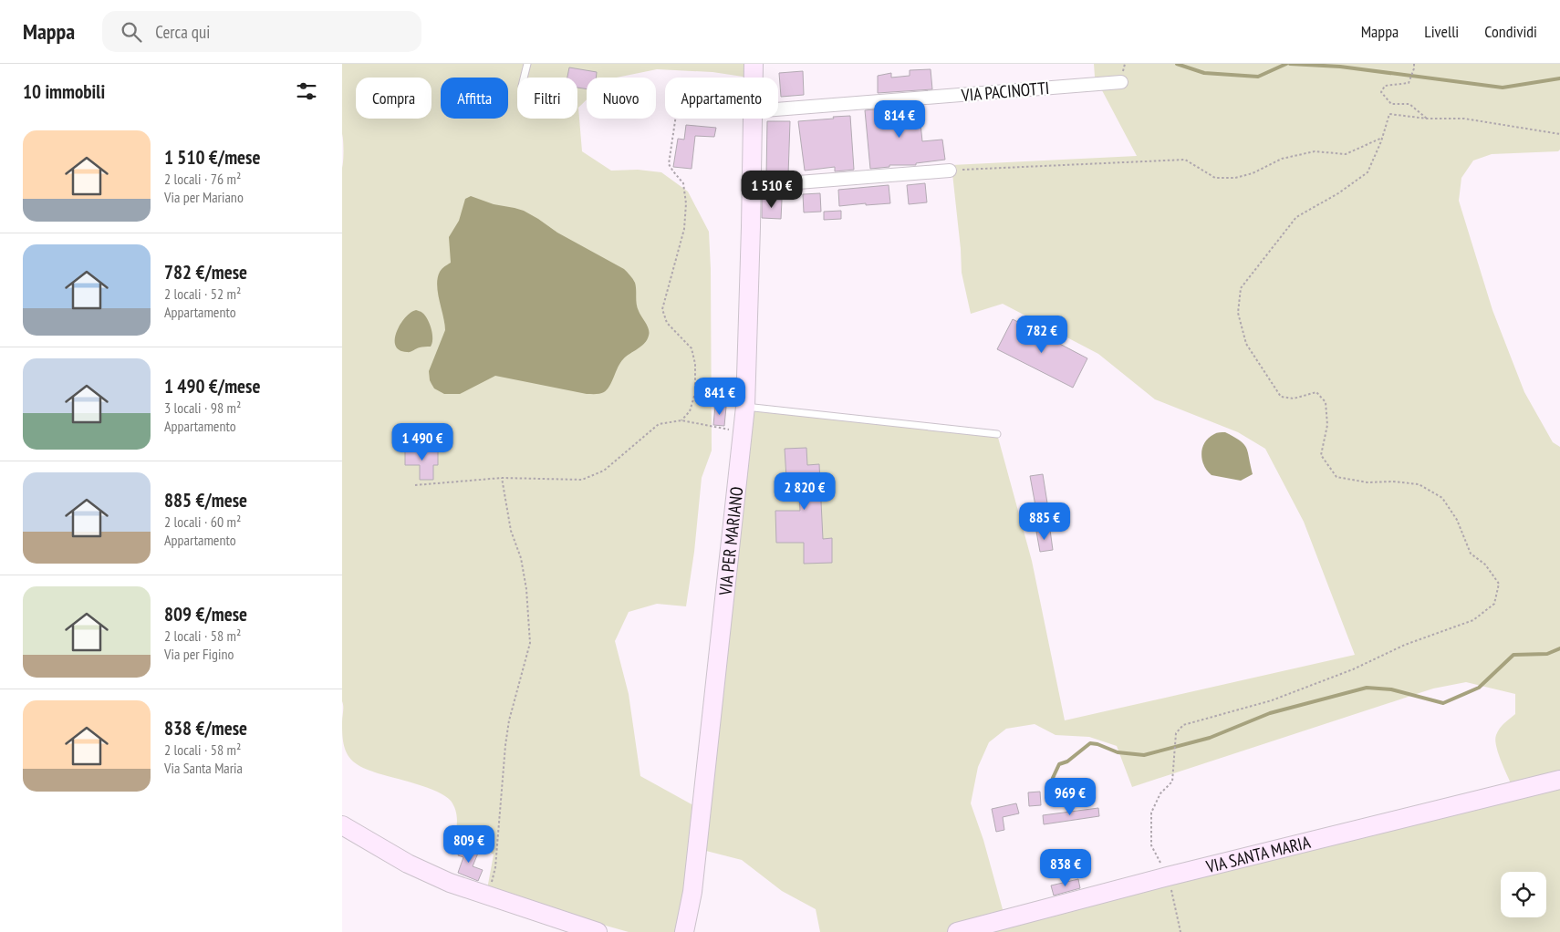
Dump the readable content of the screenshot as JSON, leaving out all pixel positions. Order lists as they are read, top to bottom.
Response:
{
  "streets": {
    "street": ["VIA PACINOTTI", "VIA PER MARIANO", "VIA SANTA MARIA"]
  },
  "page": {
    "header": "Mappa",
    "search": "Cerca qui",
    "nav": ["Mappa", "Livelli", "Condividi"],
    "heading": "10 immobili",
    "chip": [
      "Compra",
      "Affitta",
      "Filtri",
      "Nuovo",
      "Appartamento"
    ],
    "price": [
      "814 €",
      "1 510 €",
      "782 €",
      "841 €",
      "1 490 €",
      "2 820 €",
      "885 €",
      "969 €",
      "809 €",
      "838 €"
    ],
    "list": [
      {
        "name": "1 510 €/mese",
        "note": "2 locali · 76 m² · Via per Mariano"
      },
      {
        "name": "782 €/mese",
        "note": "2 locali · 52 m² · Appartamento"
      },
      {
        "name": "1 490 €/mese",
        "note": "3 locali · 98 m² · Appartamento"
      },
      {
        "name": "885 €/mese",
        "note": "2 locali · 60 m² · Appartamento"
      },
      {
        "name": "809 €/mese",
        "note": "2 locali · 58 m² · Via per Figino"
      },
      {
        "name": "838 €/mese",
        "note": "2 locali · 58 m² · Via Santa Maria"
      }
    ]
  }
}
